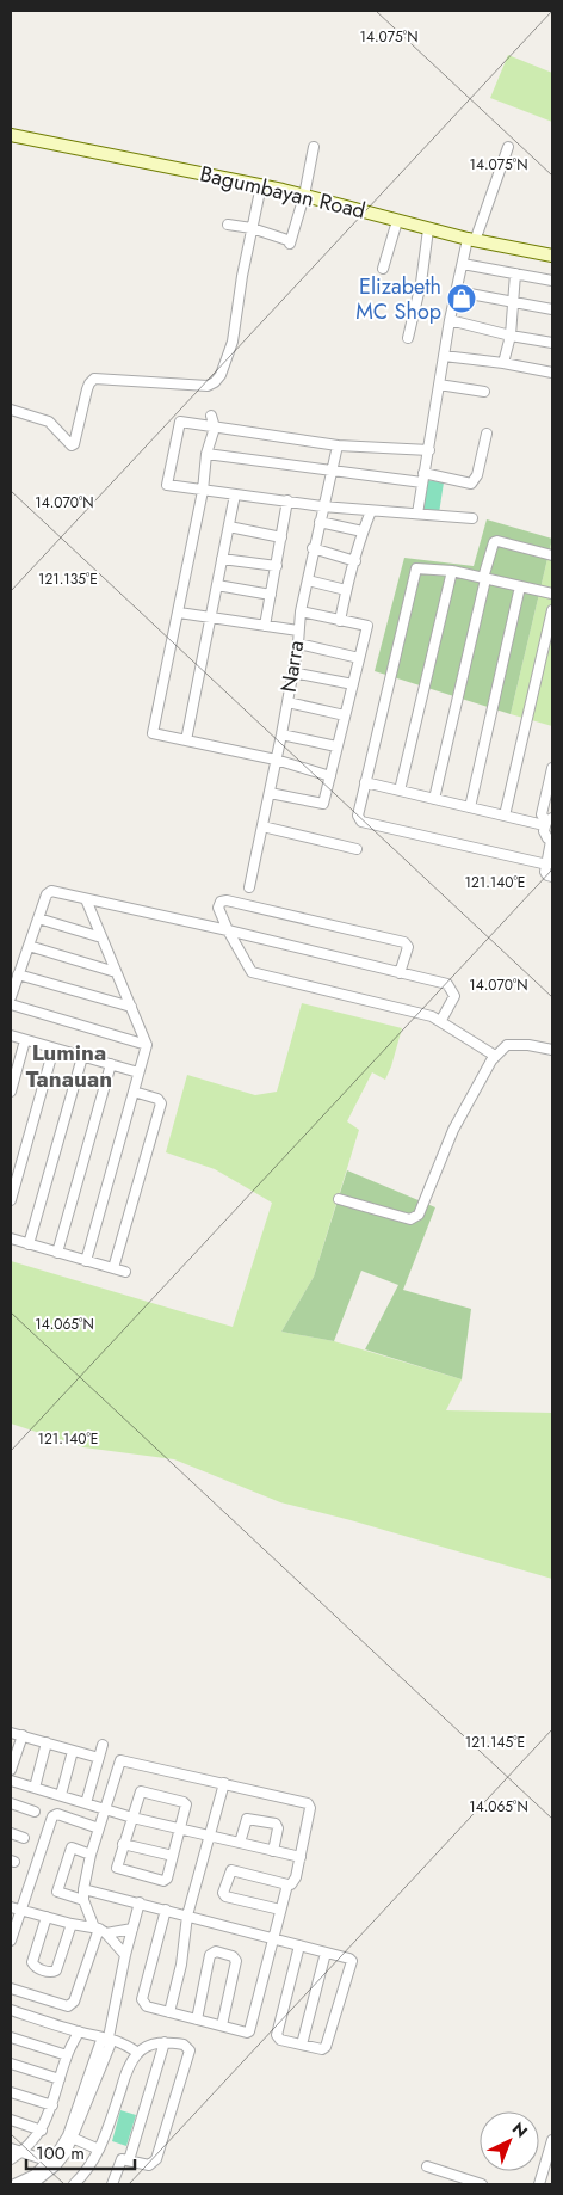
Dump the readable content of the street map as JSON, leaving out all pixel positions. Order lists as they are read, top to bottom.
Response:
{
  "streets": {
    "street": ["Bagumbayan Road", "Narra"]
  },
  "districts": ["Lumina Tanauan"],
  "places": {
    "shop": ["Elizabeth MC Shop"]
  },
  "scale_bar": "100 m",
  "north": "top right",
  "coordinates": [
    "14.075°N",
    "14.070°N",
    "121.135°E",
    "121.140°E",
    "14.065°N",
    "121.145°E"
  ]
}
